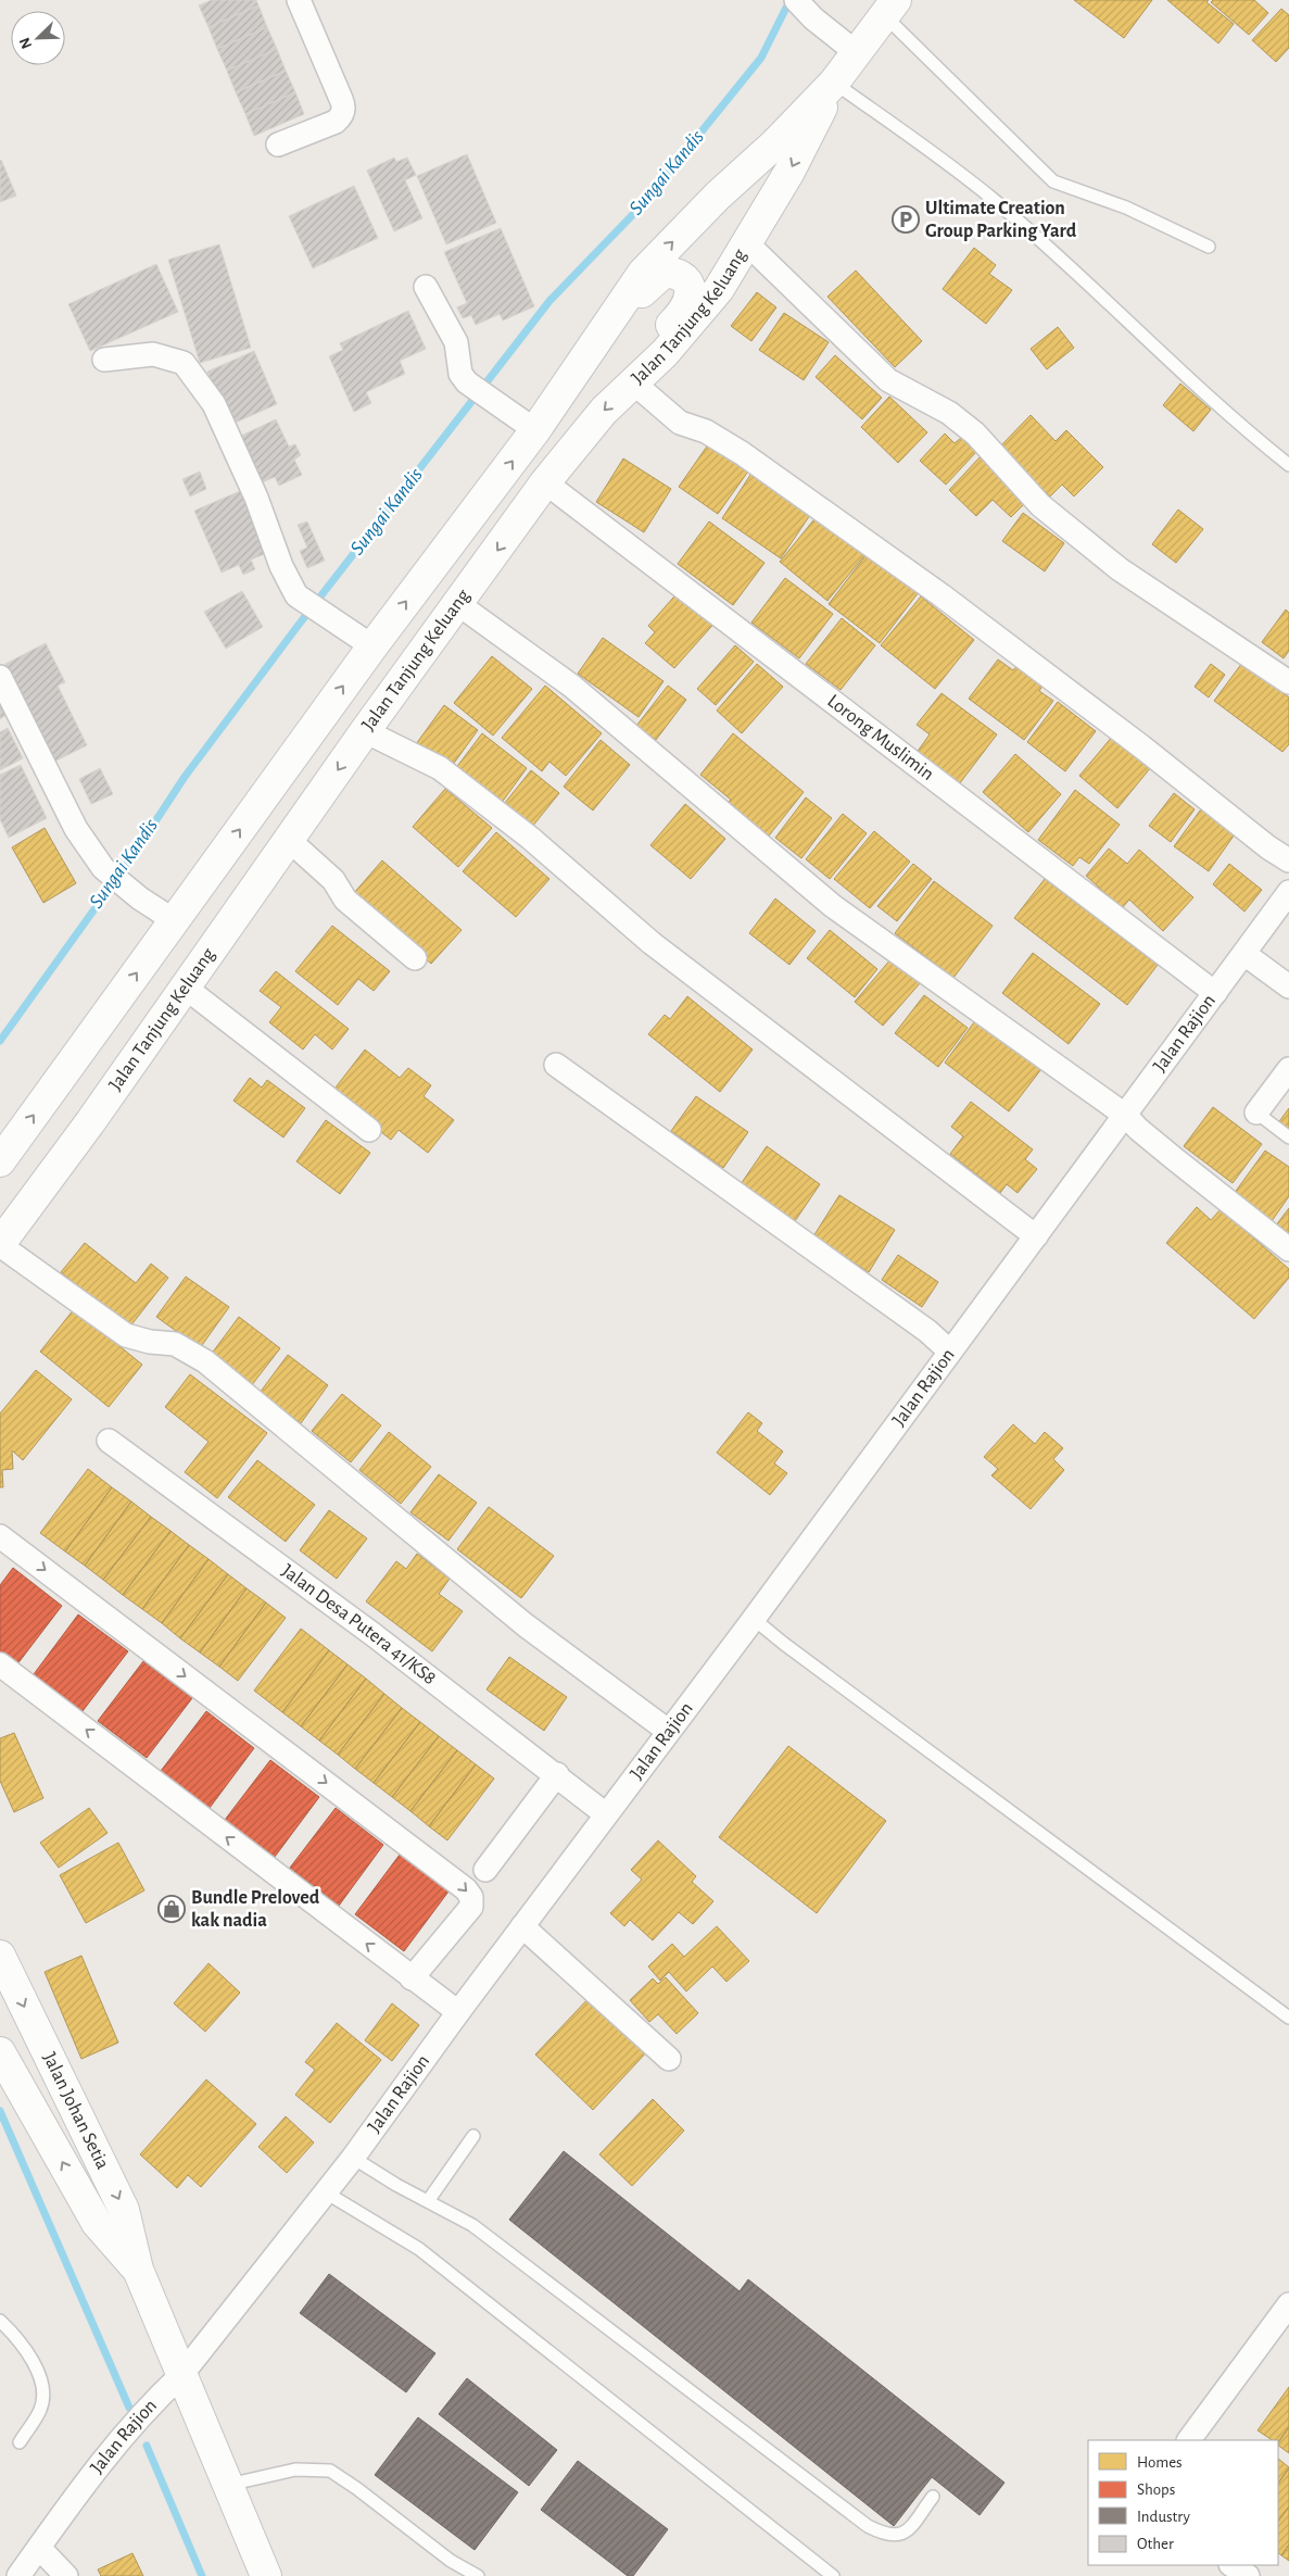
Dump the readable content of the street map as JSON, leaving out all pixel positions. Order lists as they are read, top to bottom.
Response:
{
  "streets": {
    "main road": ["Jalan Tanjung Keluang", "Jalan Johan Setia"],
    "street": ["Lorong Muslimin", "Jalan Rajion", "Jalan Desa Putera 41/KS8"]
  },
  "crossings": [
    ["Jalan Tanjung Keluang", "Lorong Muslimin"],
    ["Lorong Muslimin", "Jalan Rajion"],
    ["Jalan Rajion", "Jalan Desa Putera 41/KS8"],
    ["Jalan Rajion", "Jalan Johan Setia"]
  ],
  "water": ["Sungai Kandis"],
  "places": {
    "parking": ["Ultimate Creation Group Parking Yard"],
    "shop": ["Bundle Preloved kak nadia"]
  },
  "legend": [
    "Homes",
    "Shops",
    "Industry",
    "Other"
  ],
  "north": "bottom left"
}
